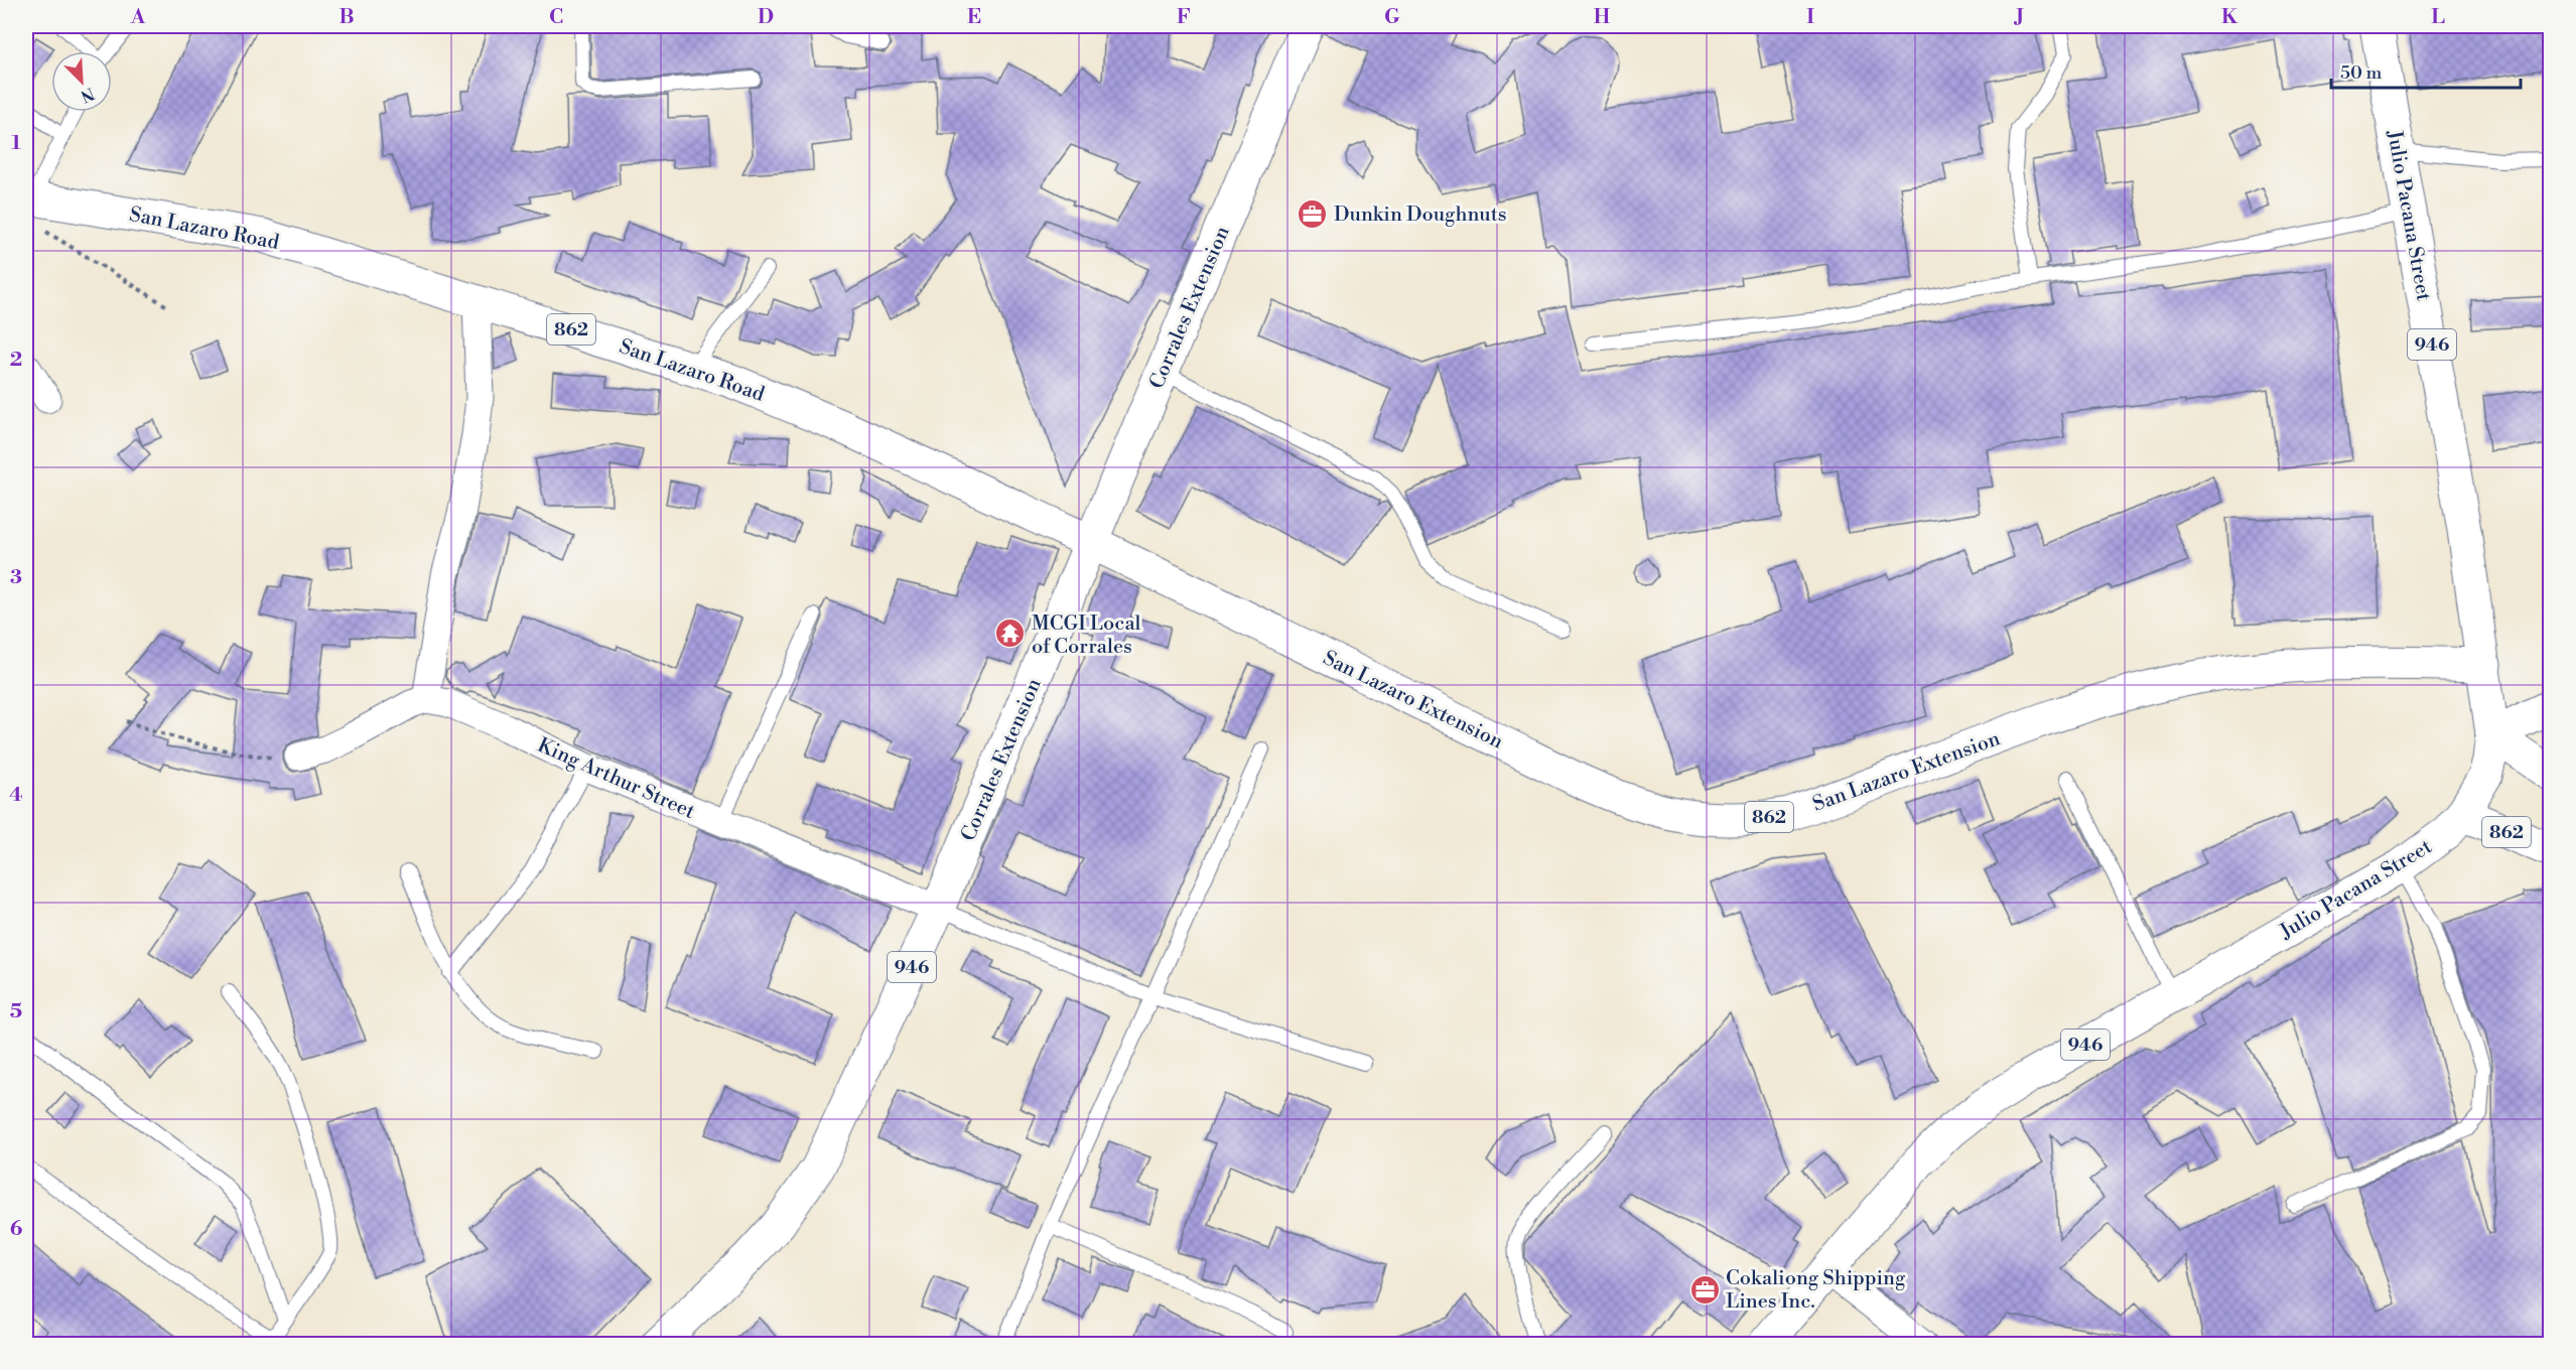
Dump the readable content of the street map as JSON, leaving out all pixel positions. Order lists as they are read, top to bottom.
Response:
{
  "streets": {
    "main road": [
      "Julio Pacana Street",
      "San Lazaro Road",
      "Corrales Extension",
      "862",
      "946",
      "San Lazaro Extension"
    ],
    "street": ["King Arthur Street"]
  },
  "crossings": [
    ["Julio Pacana Street", "862"],
    ["Julio Pacana Street", "San Lazaro Extension"],
    ["San Lazaro Road", "Corrales Extension"],
    ["San Lazaro Road", "San Lazaro Extension"],
    ["Corrales Extension", "San Lazaro Extension"],
    ["Corrales Extension", "King Arthur Street"]
  ],
  "places": {
    "office": ["Dunkin Doughnuts", "Cokaliong Shipping Lines Inc."],
    "temple": ["MCGI Local of Corrales"]
  },
  "scale_bar": "50 m",
  "north": "bottom right",
  "grid": {
    "columns": [
      "A",
      "B",
      "C",
      "D",
      "E",
      "F",
      "G",
      "H",
      "I",
      "J",
      "K",
      "L"
    ],
    "rows": [
      "1",
      "2",
      "3",
      "4",
      "5",
      "6"
    ]
  }
}
